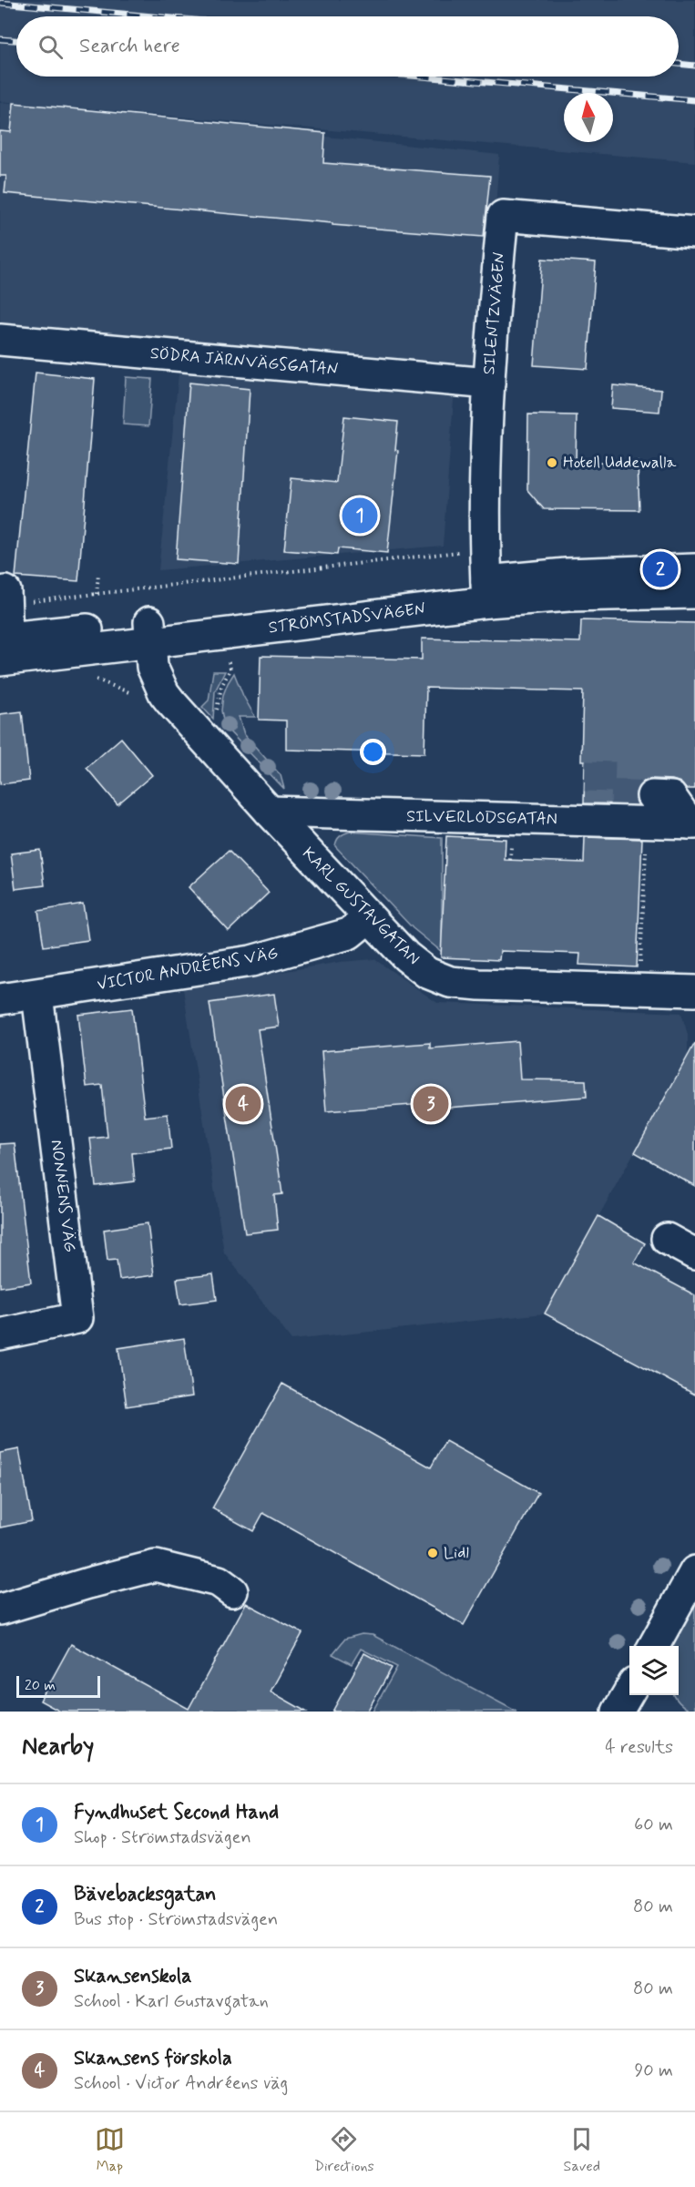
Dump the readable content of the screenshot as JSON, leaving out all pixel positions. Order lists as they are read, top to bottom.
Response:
{
  "streets": {
    "street": [
      "SILENTZVÄGEN",
      "SÖDRA JÄRNVÄGSGATAN",
      "STRÖMSTADSVÄGEN",
      "SILVERLODSGATAN",
      "KARL GUSTAVGATAN",
      "VICTOR ANDRÉENS VÄG",
      "NONNENS VÄG"
    ]
  },
  "crossings": [
    ["SILENTZVÄGEN", "SÖDRA JÄRNVÄGSGATAN"],
    ["SILENTZVÄGEN", "STRÖMSTADSVÄGEN"],
    ["STRÖMSTADSVÄGEN", "KARL GUSTAVGATAN"],
    ["SILVERLODSGATAN", "KARL GUSTAVGATAN"],
    ["KARL GUSTAVGATAN", "VICTOR ANDRÉENS VÄG"],
    ["VICTOR ANDRÉENS VÄG", "NONNENS VÄG"]
  ],
  "places": ["Hotell Uddewalla", "Lidl"],
  "scale_bar": "20 m",
  "north": "top",
  "page": {
    "search": "Search here",
    "pins": [
      "1",
      "2",
      "3",
      "4"
    ],
    "scale": "20 m",
    "heading": ["Nearby", "4 results"],
    "list": [
      {
        "mark": "1",
        "name": "Fyndhuset Second Hand",
        "note": "Shop · Strömstadsvägen",
        "value": "60 m"
      },
      {
        "mark": "2",
        "name": "Bävebacksgatan",
        "note": "Bus stop · Strömstadsvägen",
        "value": "80 m"
      },
      {
        "mark": "3",
        "name": "Skansenskola",
        "note": "School · Karl Gustavgatan",
        "value": "80 m"
      },
      {
        "mark": "4",
        "name": "Skansens förskola",
        "note": "School · Victor Andréens väg",
        "value": "90 m"
      }
    ],
    "nav": ["Map", "Directions", "Saved"]
  }
}
